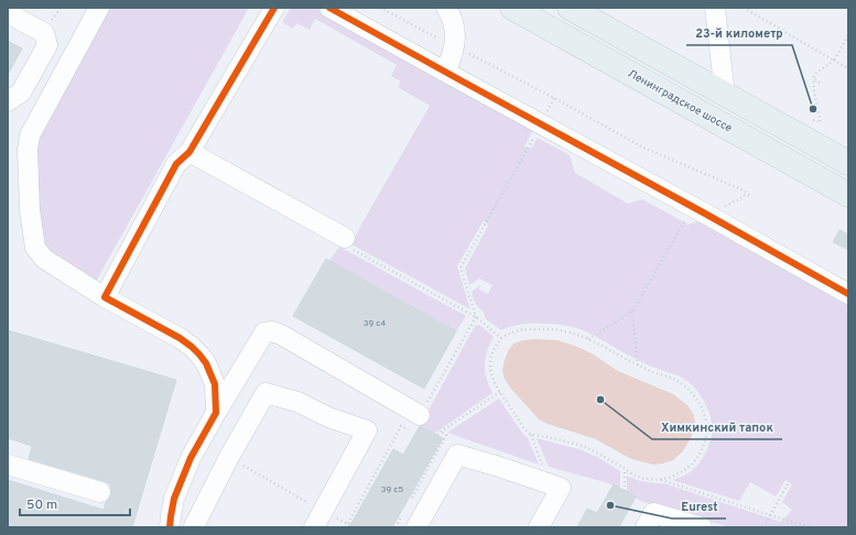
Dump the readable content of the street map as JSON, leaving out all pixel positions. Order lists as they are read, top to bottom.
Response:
{
  "streets": {
    "highway": ["Ленинградское шоссе"]
  },
  "places": ["23-й километр", "Химкинский тапок", "Eurest"],
  "house_numbers": ["39 с4", "39 с5"],
  "scale_bar": "50 m"
}
